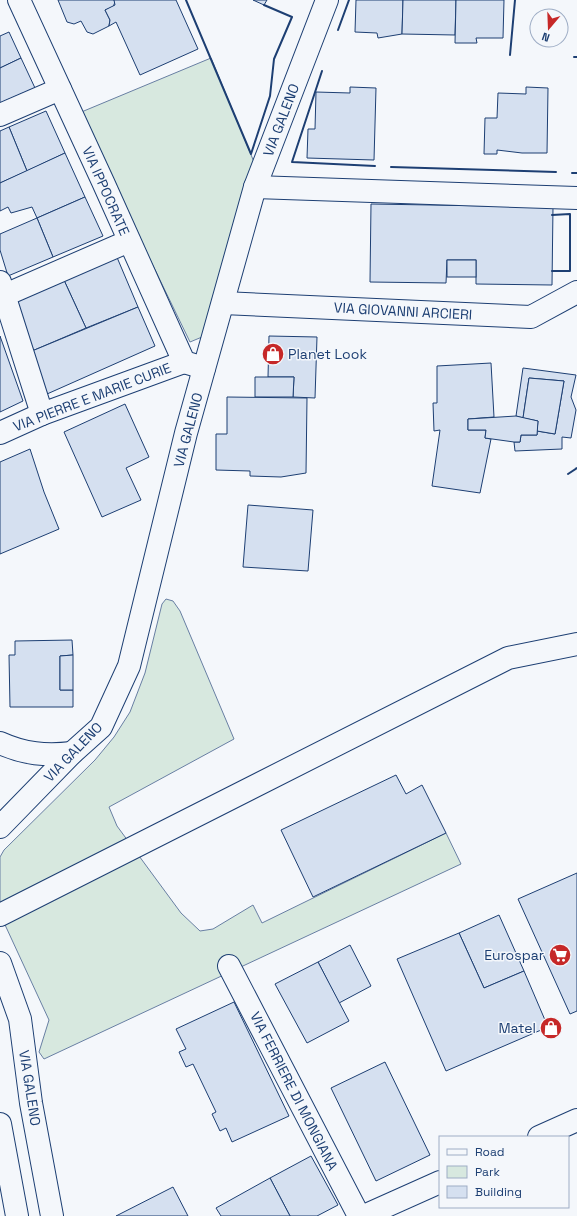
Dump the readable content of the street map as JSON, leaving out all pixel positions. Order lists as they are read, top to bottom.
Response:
{
  "streets": {
    "street": [
      "VIA GALENO",
      "VIA IPPOCRATE",
      "VIA GIOVANNI ARCIERI",
      "VIA PIERRE E MARIE CURIE",
      "VIA FERRIERE DI MONGIANA"
    ]
  },
  "crossings": [
    ["VIA GALENO", "VIA GIOVANNI ARCIERI"],
    ["VIA IPPOCRATE", "VIA PIERRE E MARIE CURIE"]
  ],
  "places": {
    "shop": ["Planet Look", "Matel"],
    "supermarket": ["Eurospar"]
  },
  "legend": ["Road", "Park", "Building"],
  "north": "bottom"
}
